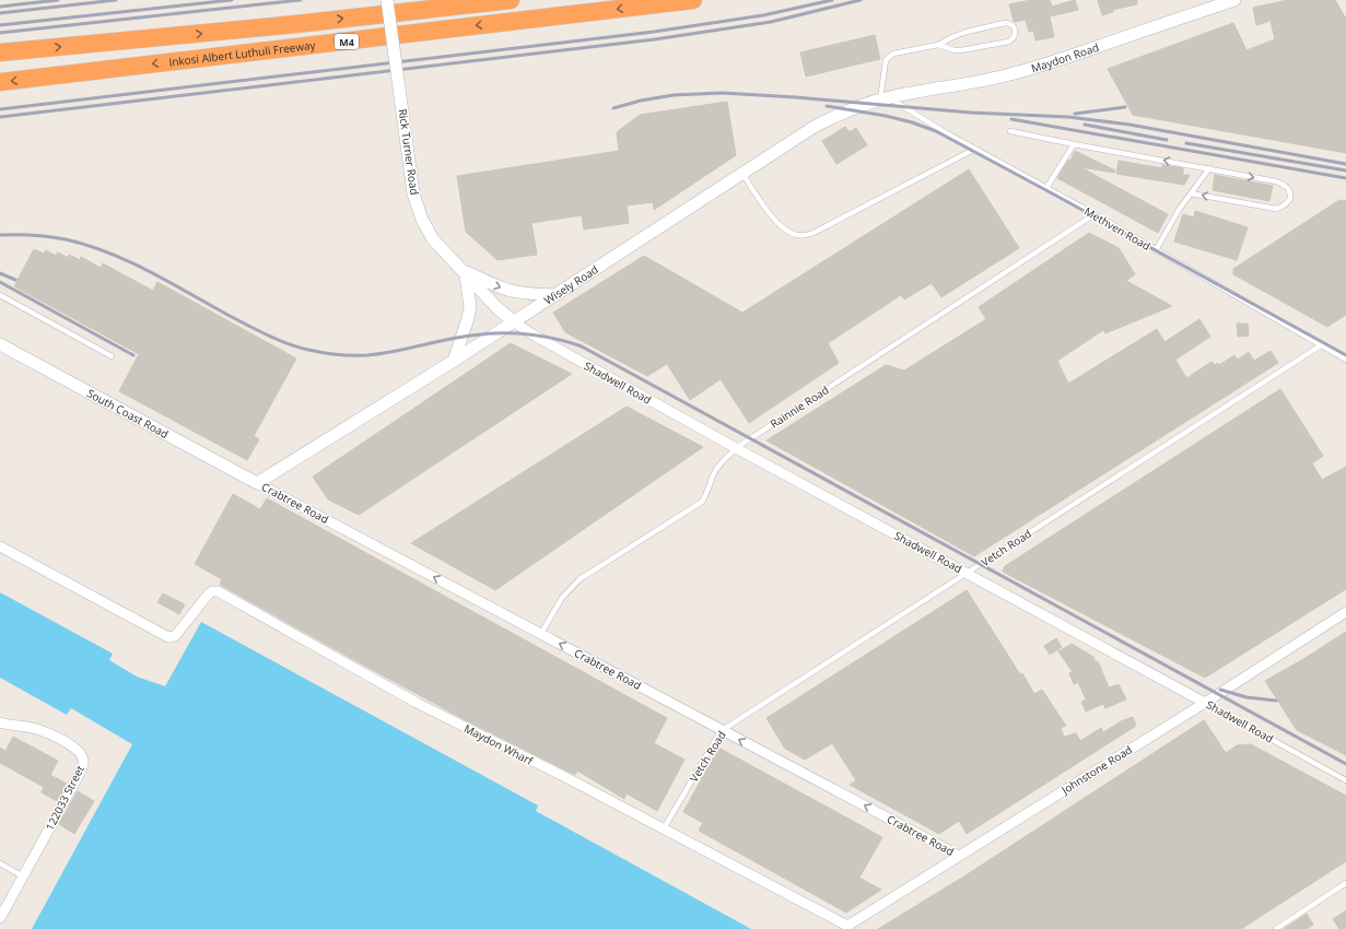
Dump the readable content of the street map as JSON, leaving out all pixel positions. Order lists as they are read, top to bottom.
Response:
{
  "streets": {
    "highway": ["M4", "Inkosi Albert Luthuli Freeway"],
    "street": [
      "Maydon Road",
      "Rick Turner Road",
      "Wisely Road",
      "Shadwell Road",
      "South Coast Road",
      "Crabtree Road",
      "Maydon Wharf",
      "Johnstone Road",
      "122033 Street"
    ],
    "lane": ["Methven Road", "Rainnie Road", "Vetch Road"]
  },
  "crossings": [
    ["Maydon Road", "Methven Road"],
    ["Maydon Road", "Wisely Road"],
    ["Rick Turner Road", "Wisely Road"],
    ["Rick Turner Road", "Shadwell Road"],
    ["Methven Road", "Wisely Road"],
    ["Methven Road", "Rainnie Road"],
    ["Methven Road", "Vetch Road"],
    ["Wisely Road", "Shadwell Road"],
    ["Wisely Road", "South Coast Road"],
    ["Wisely Road", "Crabtree Road"],
    ["Shadwell Road", "Rainnie Road"],
    ["Shadwell Road", "Vetch Road"],
    ["Shadwell Road", "Johnstone Road"],
    ["Rainnie Road", "Crabtree Road"],
    ["South Coast Road", "Crabtree Road"],
    ["Crabtree Road", "Vetch Road"],
    ["Crabtree Road", "Johnstone Road"],
    ["Vetch Road", "Maydon Wharf"],
    ["Maydon Wharf", "Johnstone Road"]
  ],
  "one_way": ["Crabtree Road"]
}
